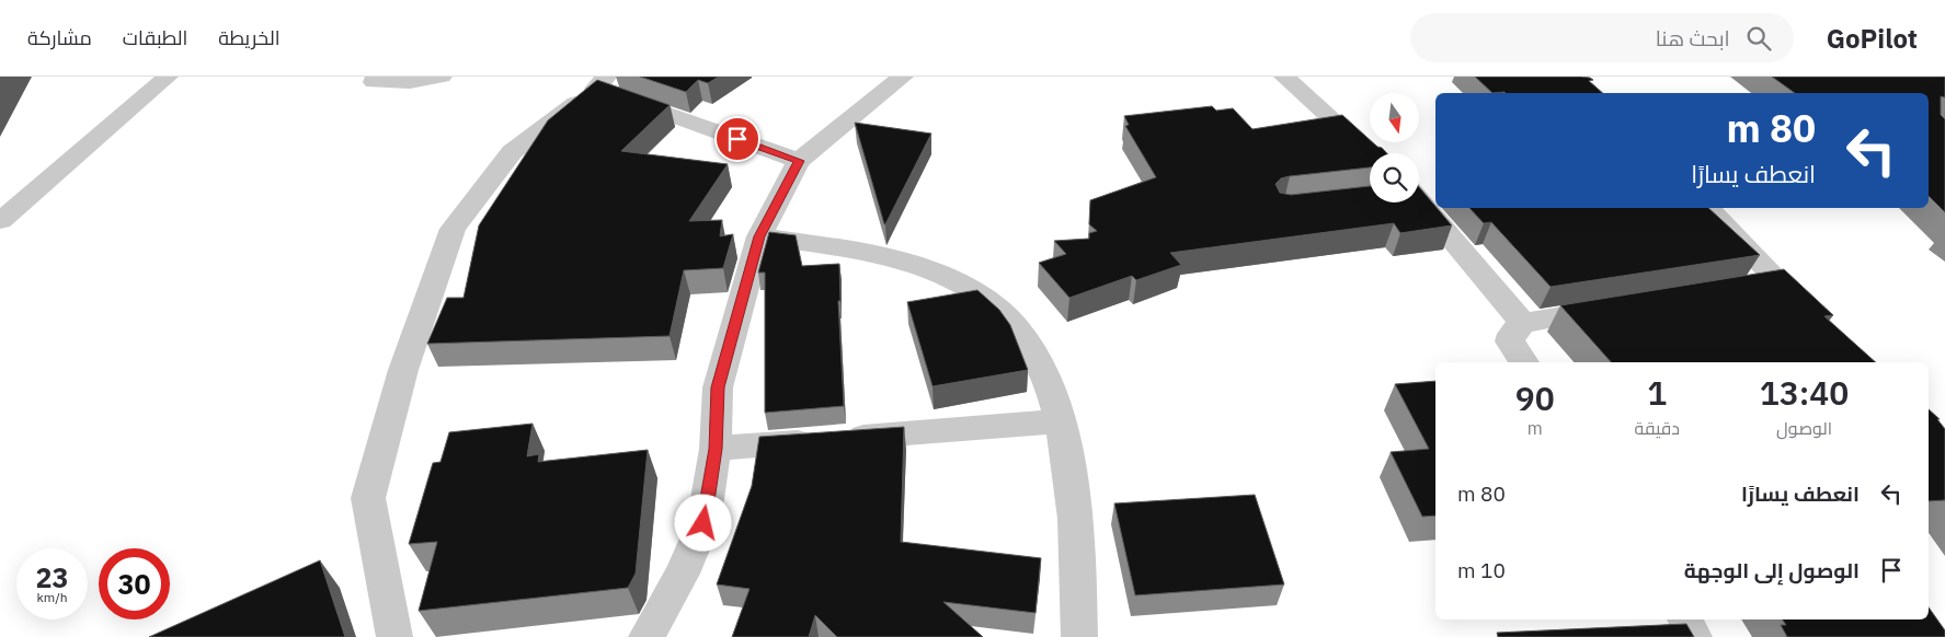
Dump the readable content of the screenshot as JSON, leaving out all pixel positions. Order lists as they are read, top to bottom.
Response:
{
  "north": "bottom",
  "page": {
    "header": "GoPilot",
    "search": "ابحث هنا",
    "nav": ["الخريطة", "الطبقات", "مشاركة"],
    "turn": ["80 m", "انعطف يسارًا"],
    "eta": [
      "13:40",
      "الوصول",
      "1",
      "دقيقة",
      "90",
      "m"
    ],
    "list": [
      {
        "name": "انعطف يسارًا",
        "value": "80 m"
      },
      {
        "name": "الوصول إلى الوجهة",
        "value": "10 m"
      }
    ],
    "speed": "23 km/h",
    "limit": "30"
  }
}
